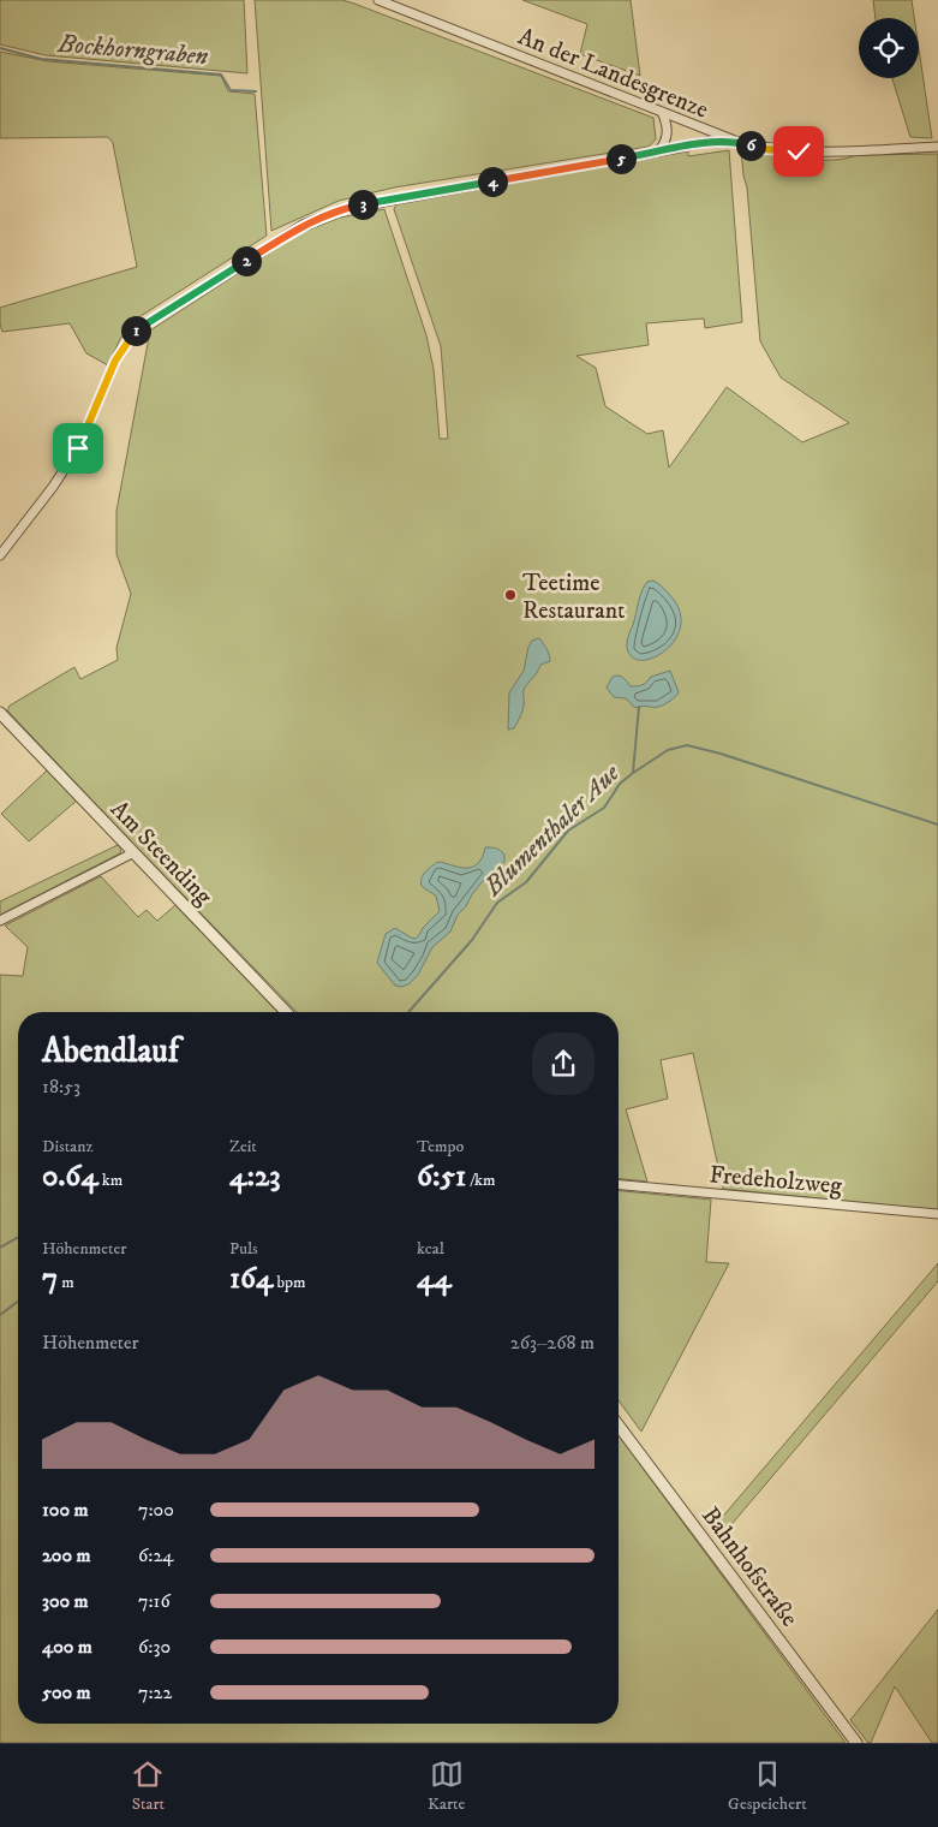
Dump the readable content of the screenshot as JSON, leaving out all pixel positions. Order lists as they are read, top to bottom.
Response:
{
  "streets": {
    "street": [
      "An der Landesgrenze",
      "Am Steending",
      "Fredeholzweg",
      "Bahnhofstraße"
    ]
  },
  "water": ["Bockhorngraben", "Blumenthaler Aue"],
  "places": ["Teetime Restaurant"],
  "page": {
    "pins": [
      "6",
      "5",
      "4",
      "3",
      "2",
      "1"
    ],
    "heading": ["Abendlauf", "18:53"],
    "stats": [
      ["Distanz", "0.64 km"],
      ["Zeit", "4:23"],
      ["Tempo", "6:51 /km"],
      ["Höhenmeter", "7 m"],
      ["Puls", "164 bpm"],
      ["kcal", "44"]
    ],
    "chart": ["Höhenmeter", "263–268 m"],
    "list": [
      {
        "name": "100 m",
        "note": "7:00"
      },
      {
        "name": "200 m",
        "note": "6:24"
      },
      {
        "name": "300 m",
        "note": "7:16"
      },
      {
        "name": "400 m",
        "note": "6:30"
      },
      {
        "name": "500 m",
        "note": "7:22"
      }
    ],
    "tabs": ["Start", "Karte", "Gespeichert"]
  }
}
